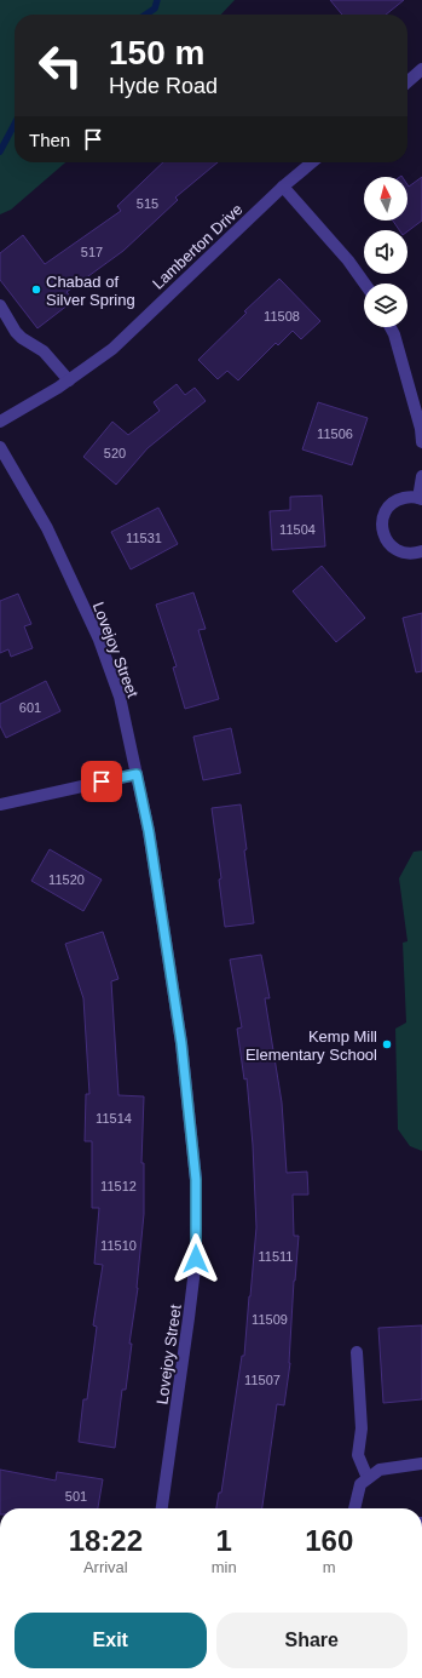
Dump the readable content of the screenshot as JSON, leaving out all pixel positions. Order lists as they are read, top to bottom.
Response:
{
  "streets": {
    "street": ["Lamberton Drive", "Lovejoy Street"]
  },
  "places": ["Chabad of Silver Spring", "Kemp Mill Elementary School"],
  "house_numbers": [
    "515",
    "517",
    "11508",
    "11506",
    "520",
    "11504",
    "11531",
    "601",
    "11520",
    "11514",
    "11512",
    "11510",
    "11511",
    "11509",
    "11507",
    "501"
  ],
  "north": "top",
  "page": {
    "turn": ["150 m", "Hyde Road"],
    "then": "Then",
    "eta": [
      "18:22",
      "Arrival",
      "1",
      "min",
      "160",
      "m"
    ],
    "buttons": ["Exit", "Share"]
  }
}
